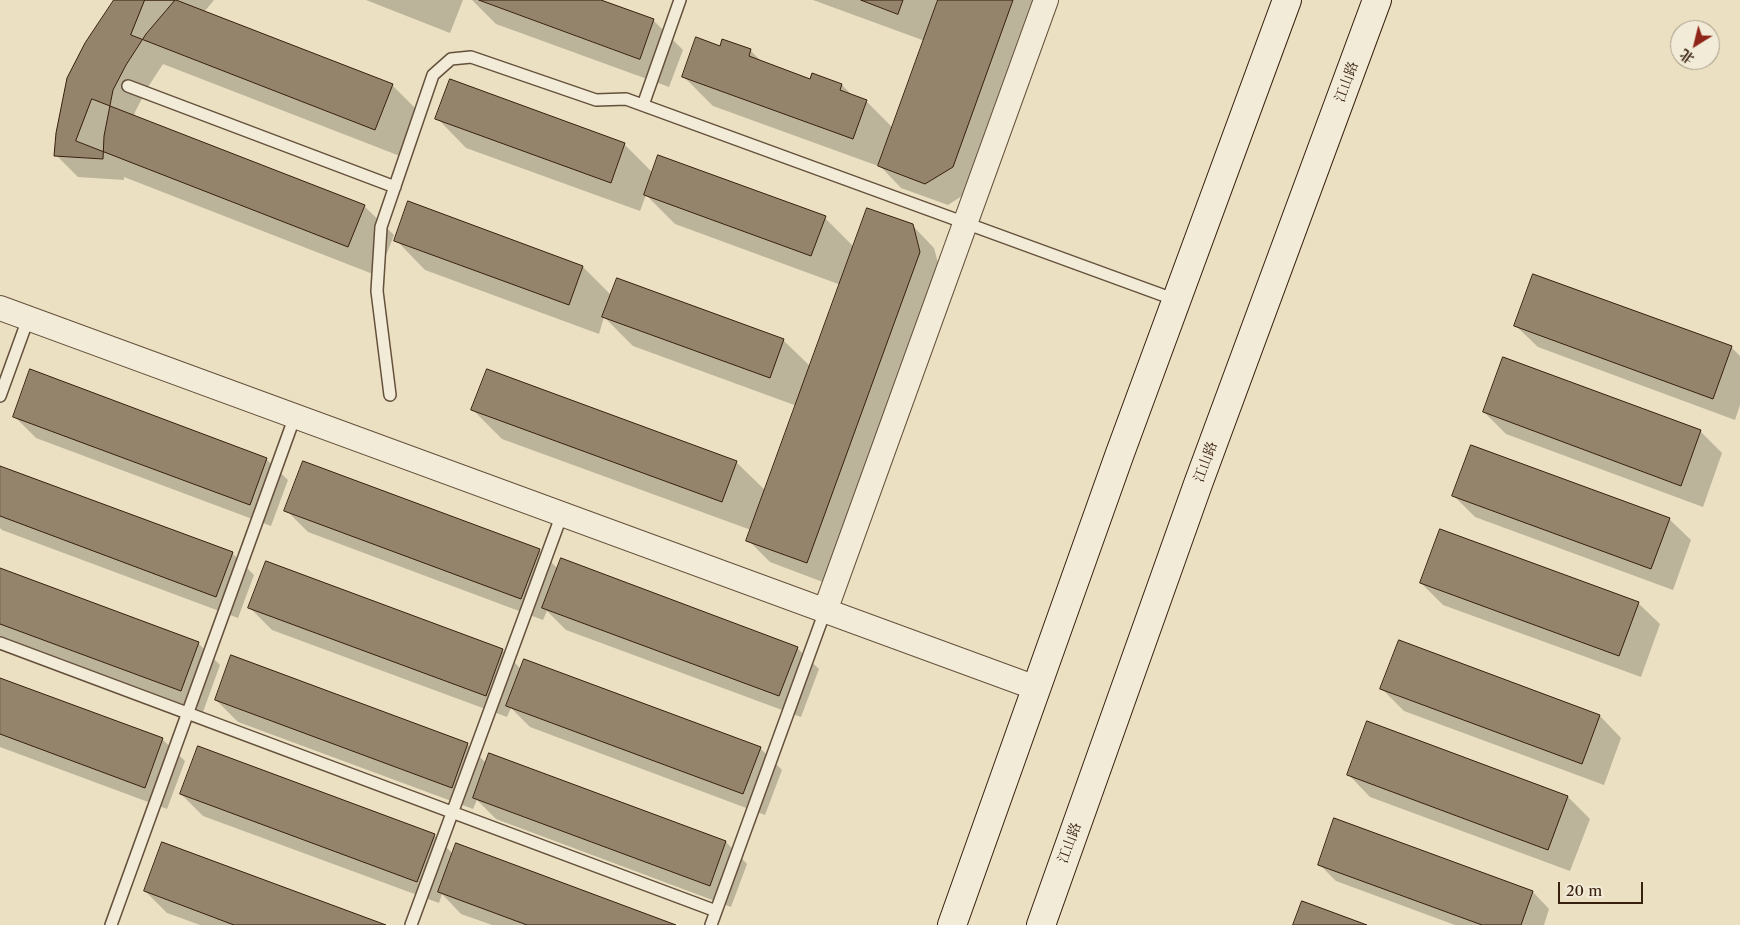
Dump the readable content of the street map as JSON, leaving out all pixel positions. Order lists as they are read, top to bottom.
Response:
{
  "streets": {
    "main road": ["江山路"]
  },
  "scale_bar": "20 m",
  "north": "bottom left"
}
